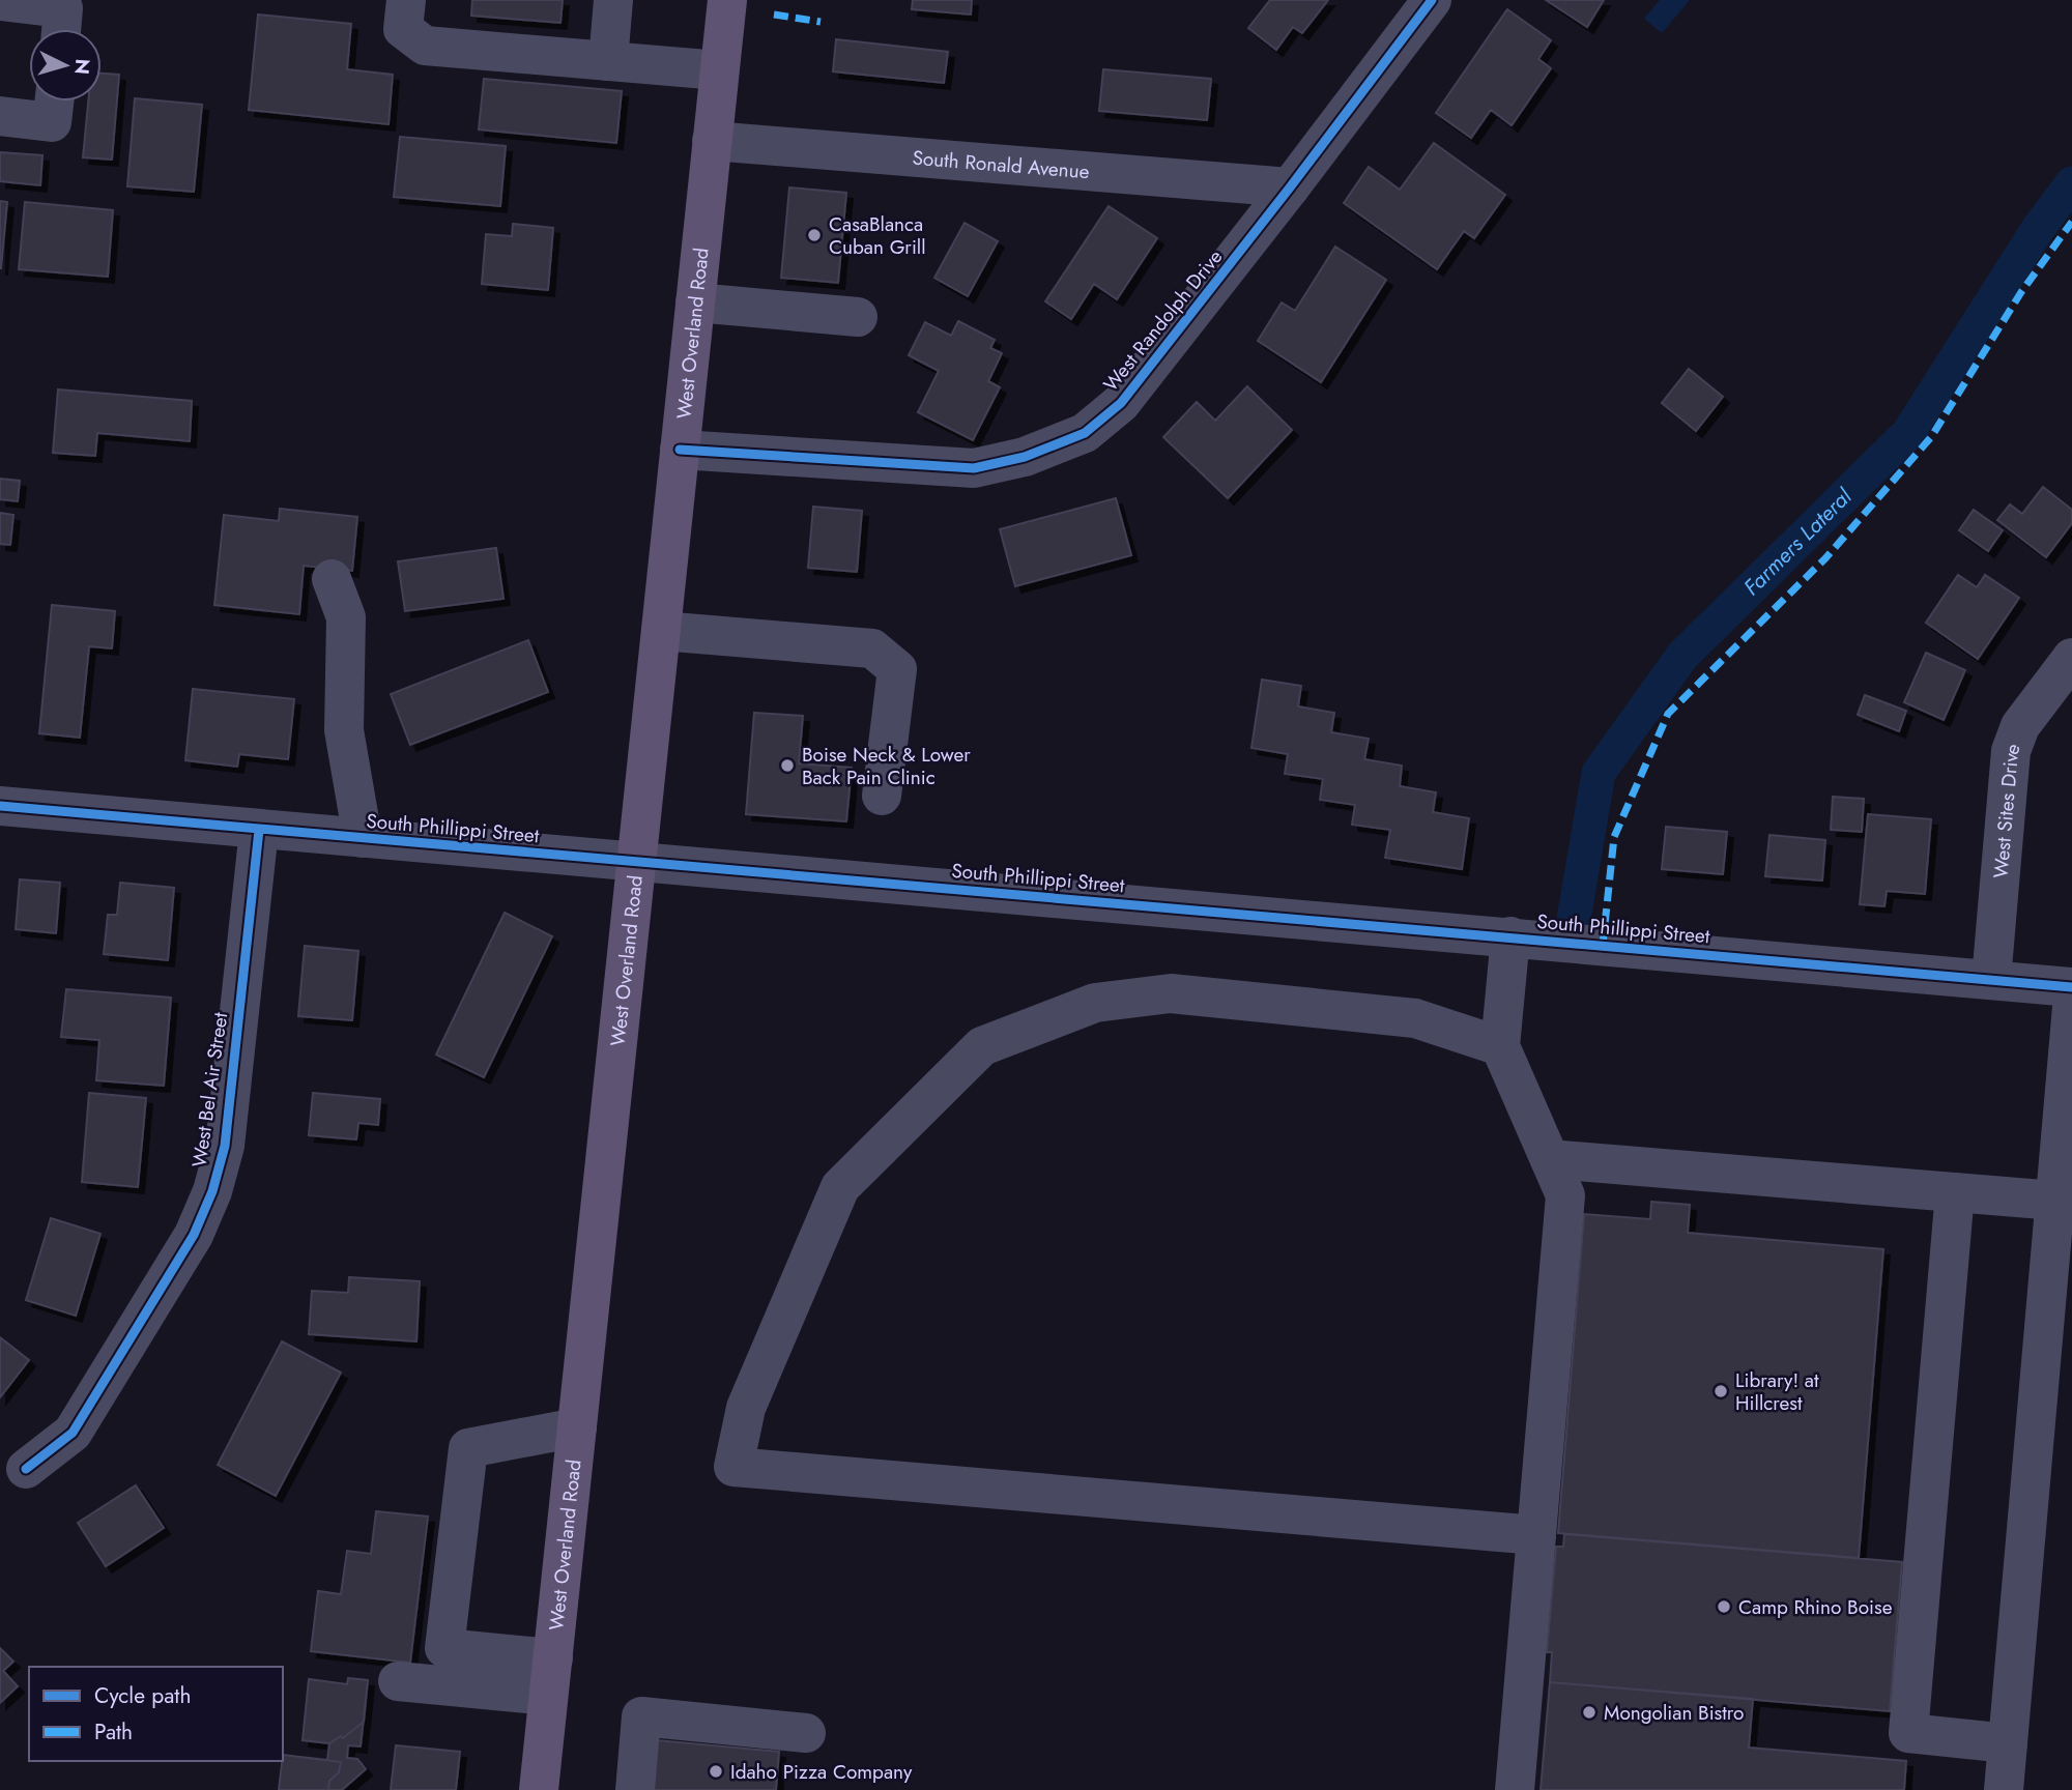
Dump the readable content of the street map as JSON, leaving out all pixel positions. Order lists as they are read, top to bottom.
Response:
{
  "streets": {
    "main road": ["West Overland Road"],
    "street": [
      "South Ronald Avenue",
      "West Randolph Drive",
      "West Sites Drive",
      "South Phillippi Street",
      "West Bel Air Street"
    ]
  },
  "crossings": [
    ["South Ronald Avenue", "West Randolph Drive"],
    ["South Ronald Avenue", "West Overland Road"],
    ["West Randolph Drive", "West Overland Road"],
    ["West Overland Road", "South Phillippi Street"],
    ["West Sites Drive", "South Phillippi Street"],
    ["South Phillippi Street", "West Bel Air Street"]
  ],
  "water": ["Farmers Lateral"],
  "places": [
    "CasaBlanca Cuban Grill",
    "Boise Neck & Lower Back Pain Clinic",
    "Library! at Hillcrest",
    "Camp Rhino Boise",
    "Mongolian Bistro",
    "Idaho Pizza Company"
  ],
  "legend": ["Cycle path", "Path"],
  "north": "right"
}
